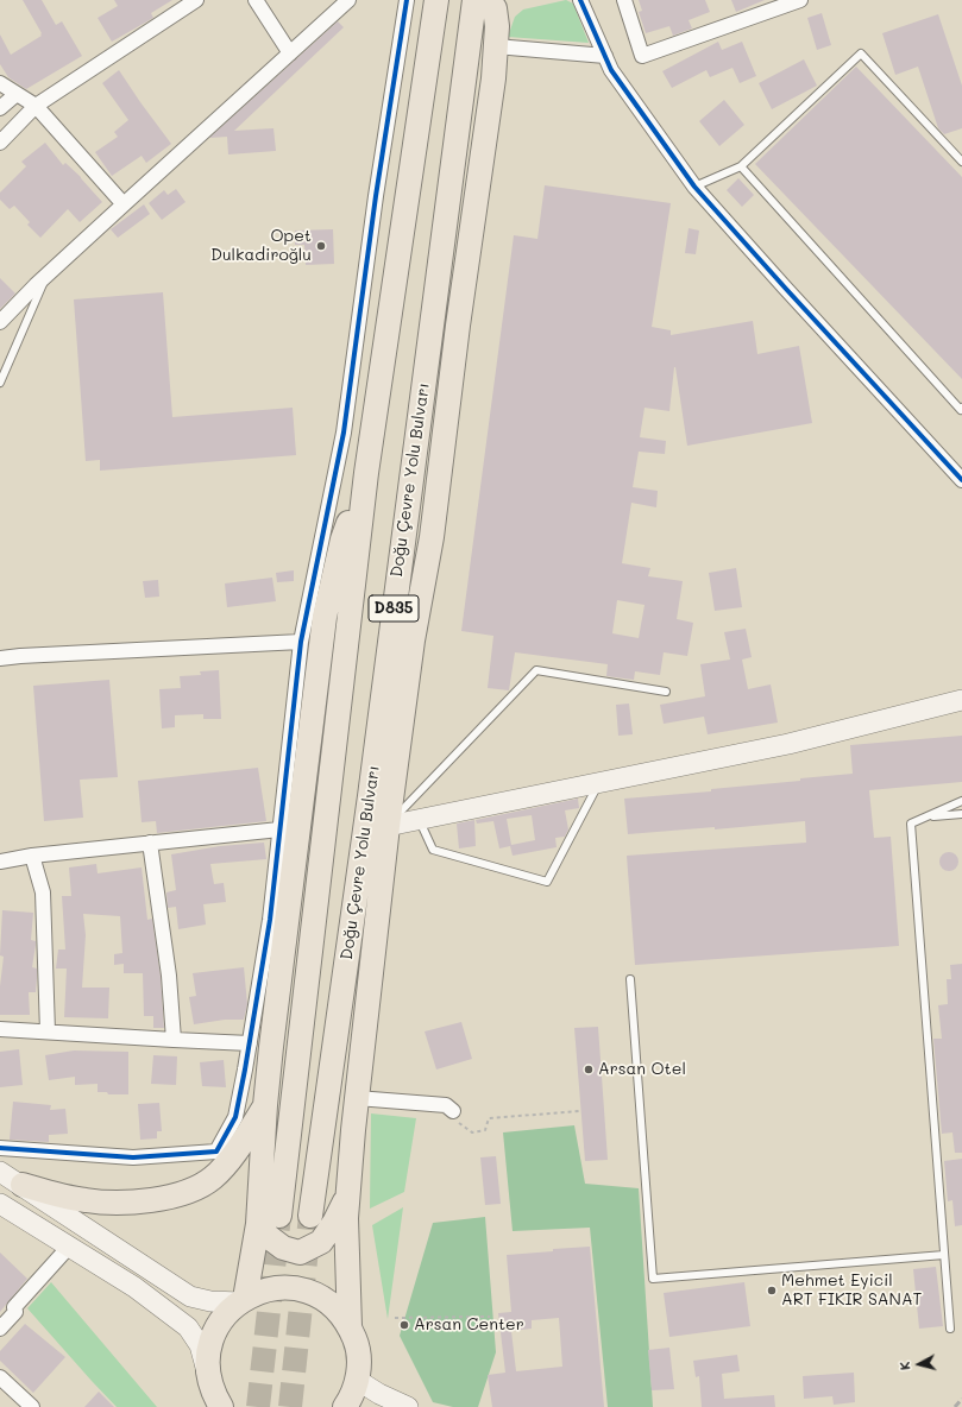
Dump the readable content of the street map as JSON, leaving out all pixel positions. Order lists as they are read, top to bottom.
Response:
{
  "streets": {
    "highway": ["Doğu Çevre Yolu Bulvarı", "D835"]
  },
  "places": [
    "Opet Dulkadiroğlu",
    "Arsan Otel",
    "Mehmet Eyicil ART FIKIR SANAT",
    "Arsan Center"
  ],
  "north": "left"
}
